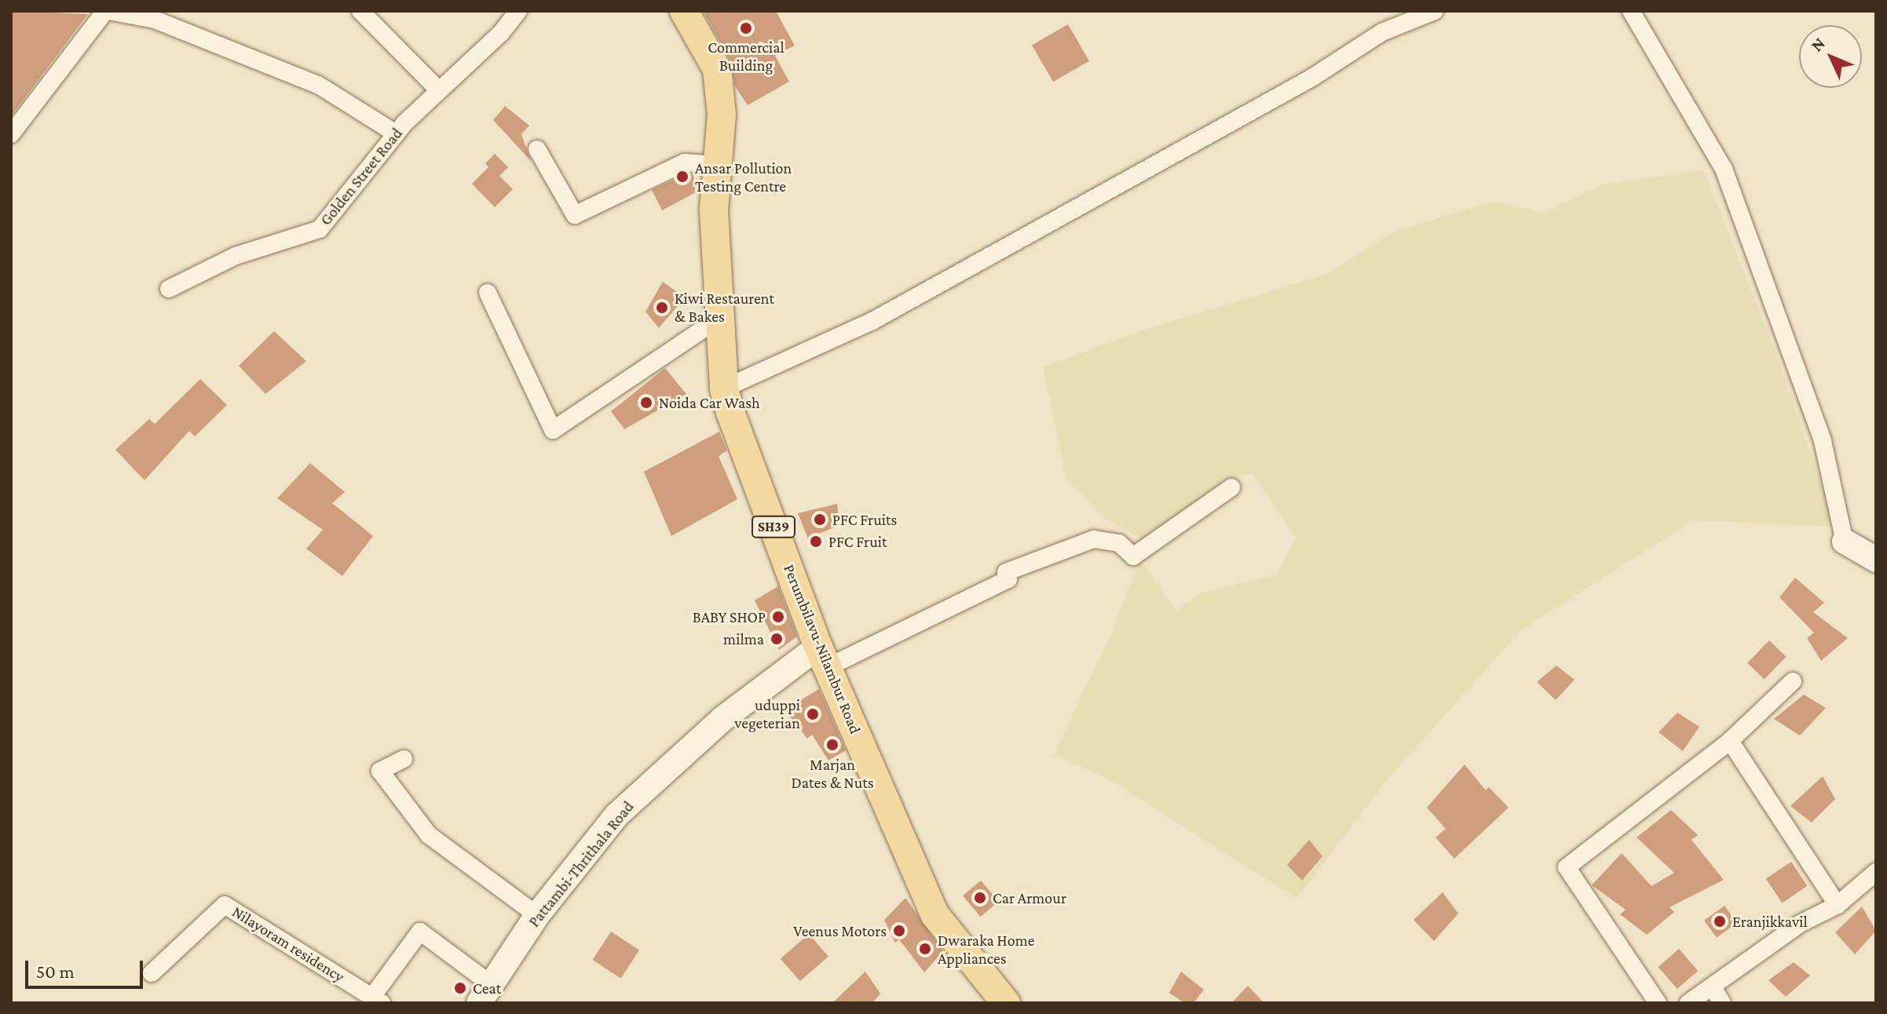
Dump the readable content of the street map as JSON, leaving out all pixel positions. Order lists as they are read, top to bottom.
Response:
{
  "streets": {
    "main road": ["SH39", "Perumbilavu-Nilambur Road", "Pattambi-Thrithala Road"],
    "street": ["Golden Street Road", "Nilayoram residency"]
  },
  "crossings": [
    ["Perumbilavu-Nilambur Road", "Pattambi-Thrithala Road"],
    ["Pattambi-Thrithala Road", "Nilayoram residency"]
  ],
  "places": [
    "Commercial Building",
    "Ansar Pollution Testing Centre",
    "Kiwi Restaurent & Bakes",
    "Noida Car Wash",
    "PFC Fruits",
    "PFC Fruit",
    "BABY SHOP",
    "milma",
    "uduppi vegeterian",
    "Marjan Dates & Nuts",
    "Car Armour",
    "Eranjikkavil",
    "Veenus Motors",
    "Dwaraka Home Appliances",
    "Ceat"
  ],
  "scale_bar": "50 m",
  "north": "top left"
}
